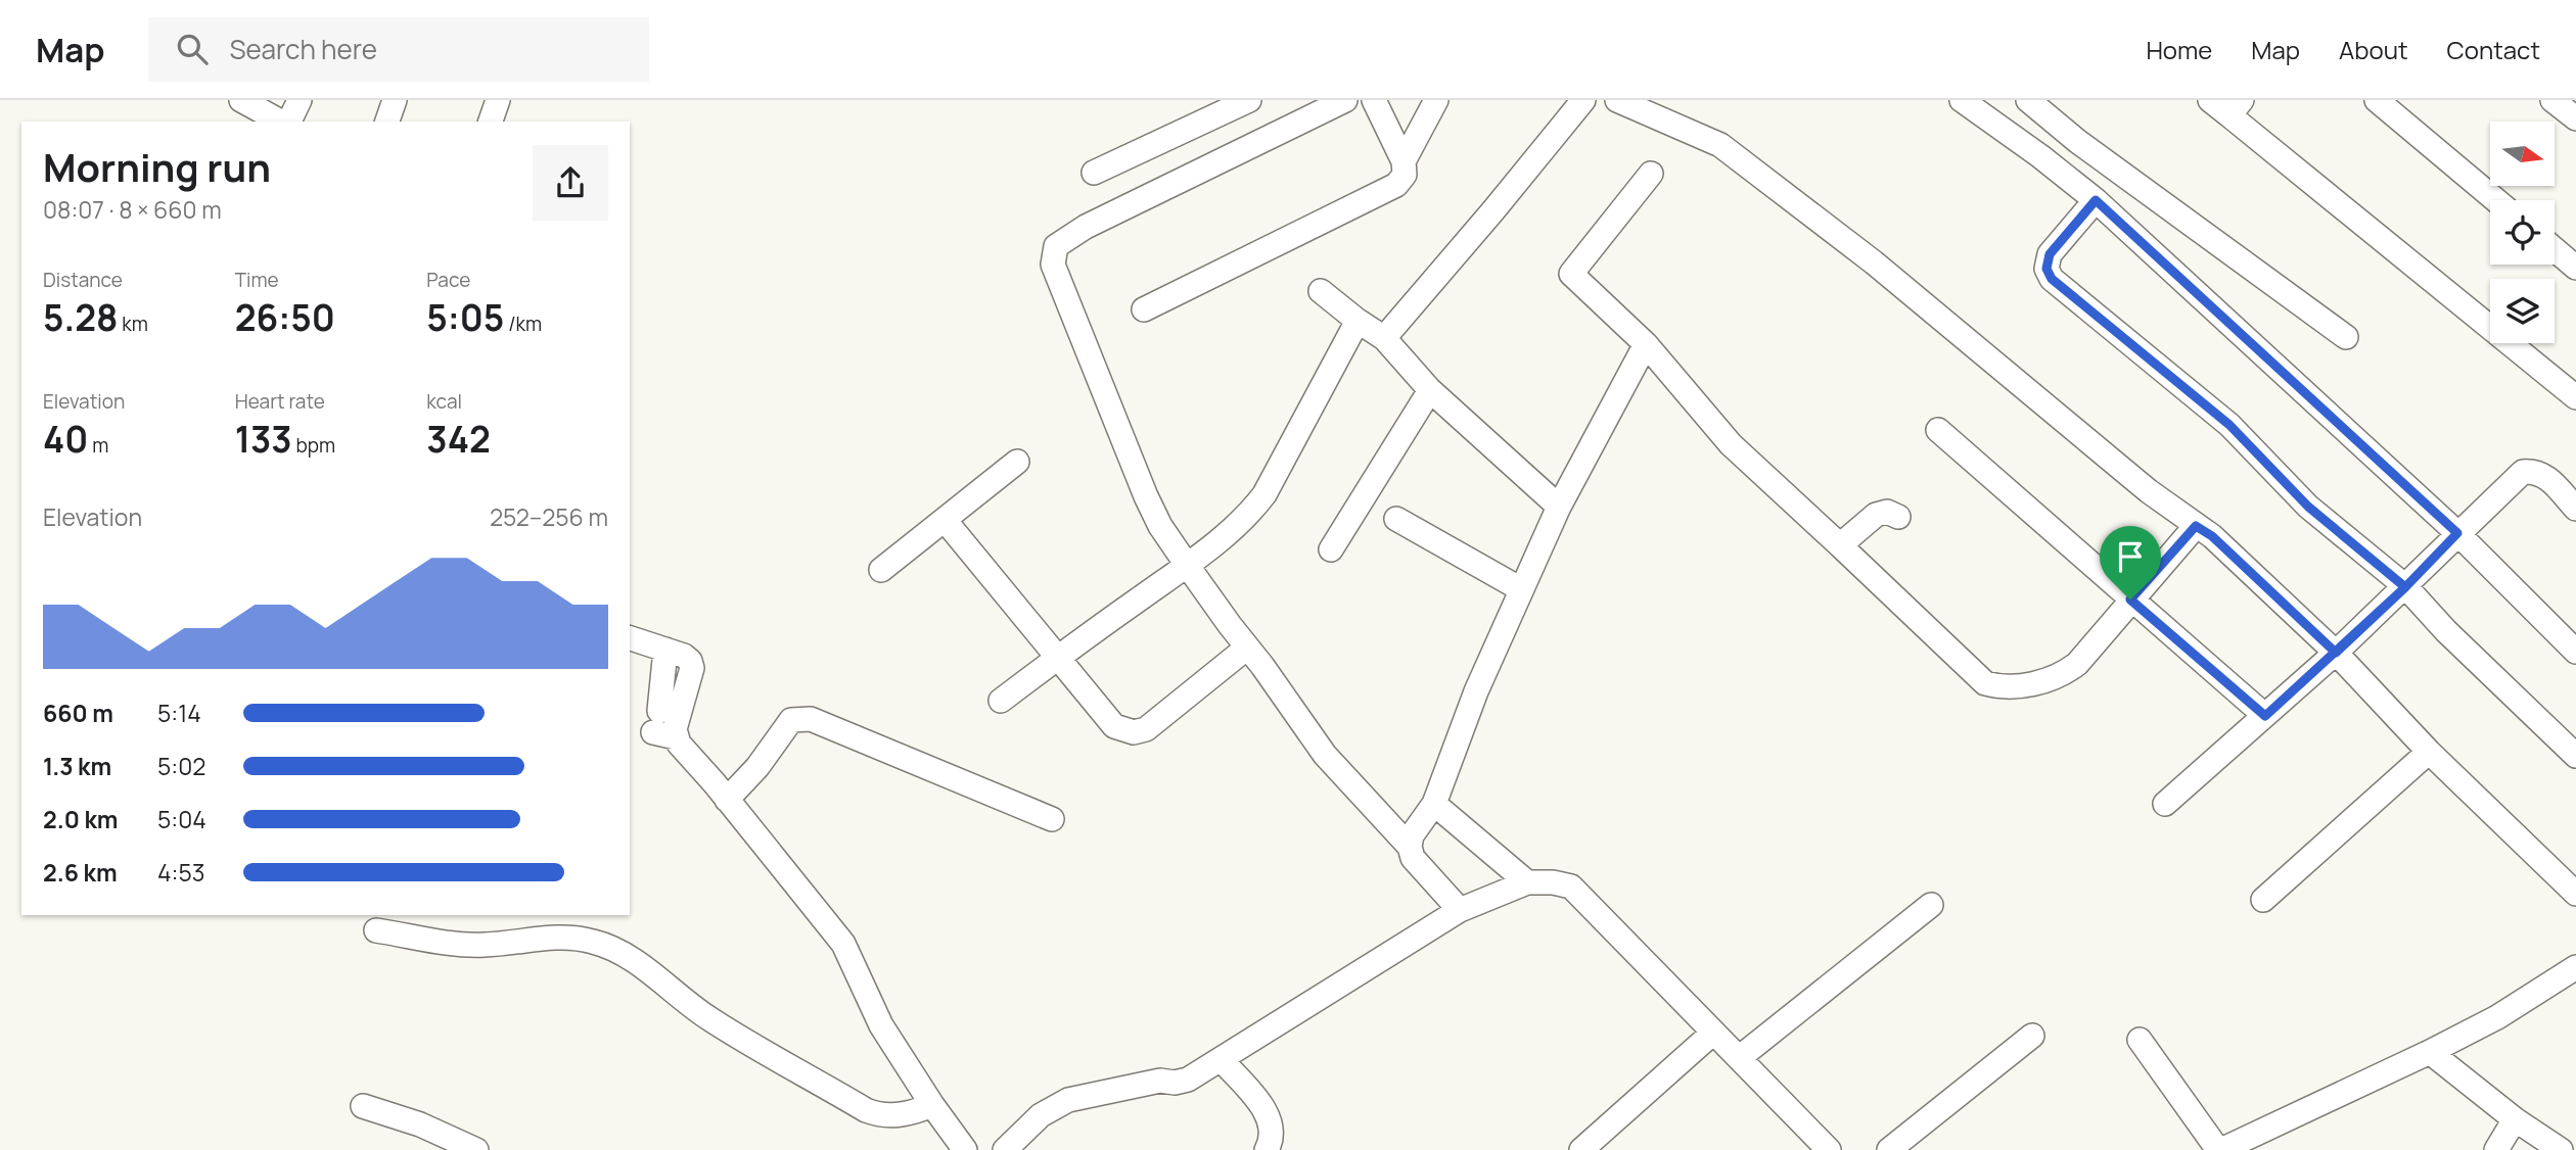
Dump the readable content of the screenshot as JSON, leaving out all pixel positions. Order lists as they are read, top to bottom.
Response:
{
  "north": "right",
  "page": {
    "header": "Map",
    "search": "Search here",
    "nav": [
      "Home",
      "Map",
      "About",
      "Contact"
    ],
    "heading": ["Morning run", "08:07 · 8 × 660 m"],
    "stats": [
      ["Distance", "5.28 km"],
      ["Time", "26:50"],
      ["Pace", "5:05 /km"],
      ["Elevation", "40 m"],
      ["Heart rate", "133 bpm"],
      ["kcal", "342"]
    ],
    "chart": ["Elevation", "252–256 m"],
    "list": [
      {
        "name": "660 m",
        "note": "5:14"
      },
      {
        "name": "1.3 km",
        "note": "5:02"
      },
      {
        "name": "2.0 km",
        "note": "5:04"
      },
      {
        "name": "2.6 km",
        "note": "4:53"
      }
    ]
  }
}
